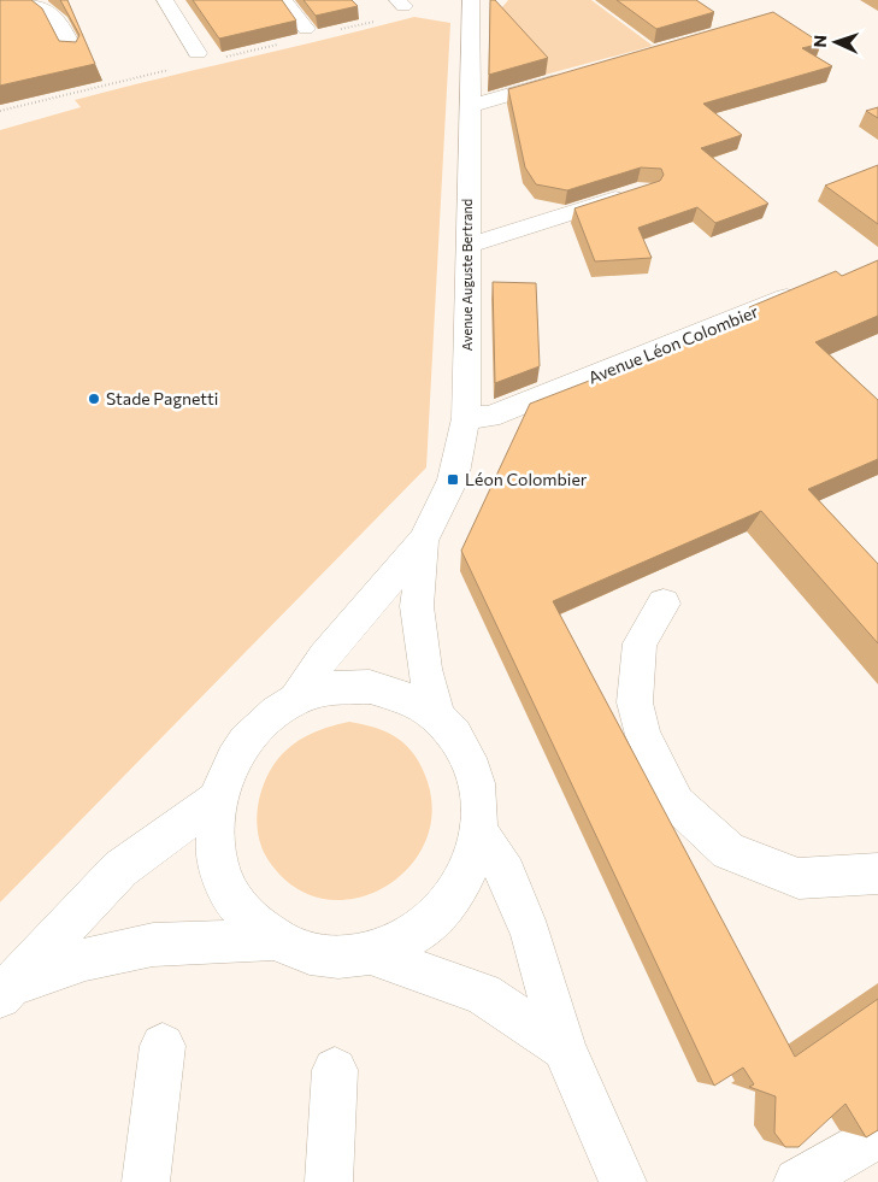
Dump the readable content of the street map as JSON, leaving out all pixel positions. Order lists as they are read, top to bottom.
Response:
{
  "streets": {
    "street": ["Avenue Auguste Bertrand", "Avenue Léon Colombier"]
  },
  "crossings": [
    ["Avenue Auguste Bertrand", "Avenue Léon Colombier"]
  ],
  "places": {
    "other": ["Stade Pagnetti"],
    "transit": ["Léon Colombier"]
  },
  "north": "left"
}
